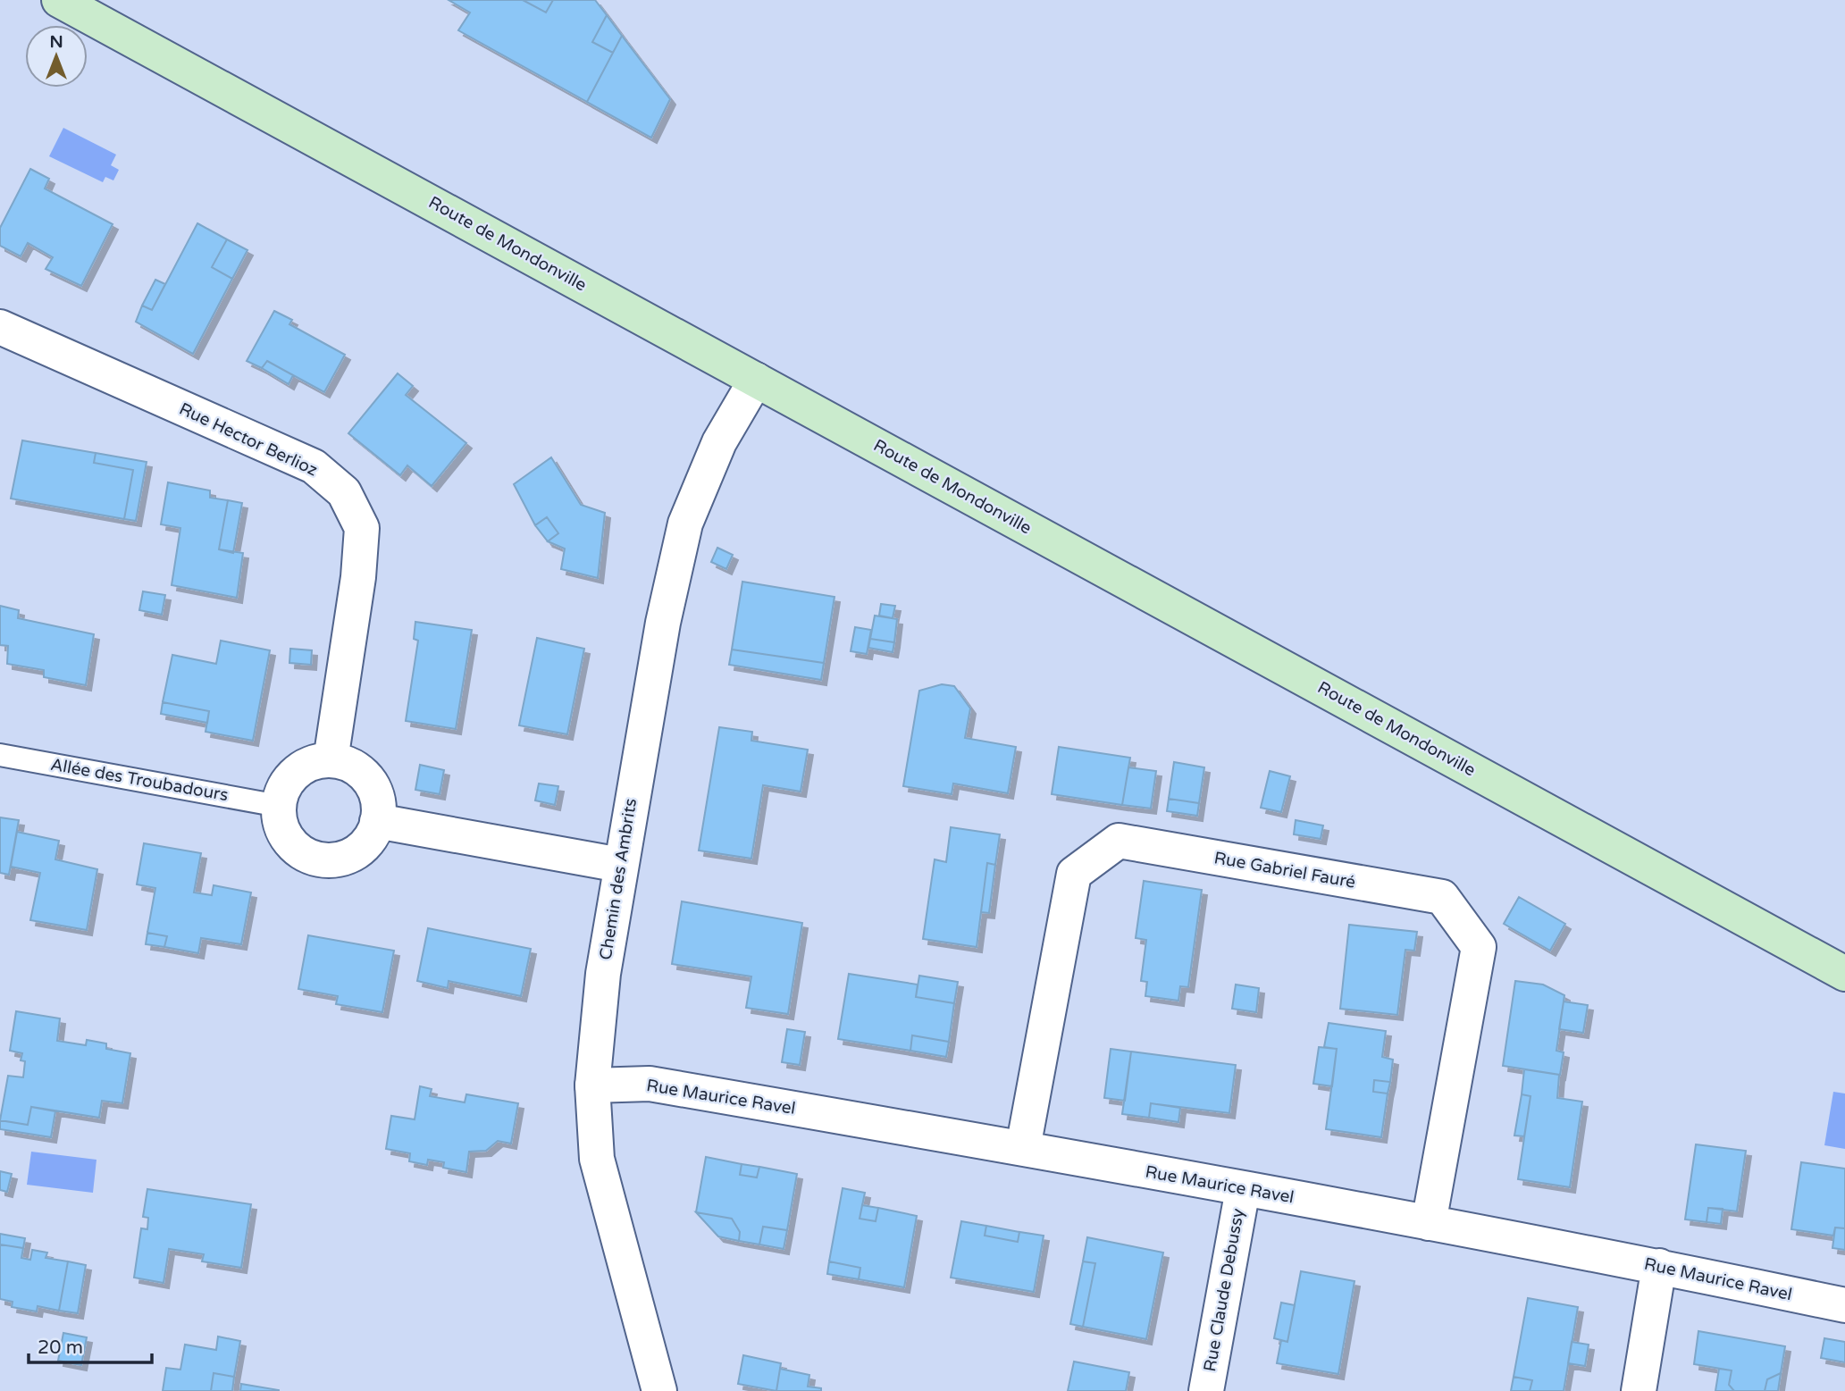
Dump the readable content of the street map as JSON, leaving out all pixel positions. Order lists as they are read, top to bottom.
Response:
{
  "streets": {
    "main road": ["Route de Mondonville"],
    "street": [
      "Rue Hector Berlioz",
      "Rue Gabriel Fauré",
      "Chemin des Ambrits",
      "Rue Maurice Ravel",
      "Rue Claude Debussy"
    ],
    "lane": ["Allée des Troubadours"]
  },
  "crossings": [
    ["Route de Mondonville", "Chemin des Ambrits"],
    ["Rue Hector Berlioz", "Allée des Troubadours"],
    ["Rue Gabriel Fauré", "Rue Maurice Ravel"],
    ["Chemin des Ambrits", "Rue Maurice Ravel"],
    ["Rue Maurice Ravel", "Rue Claude Debussy"]
  ],
  "scale_bar": "20 m",
  "north": "top"
}
